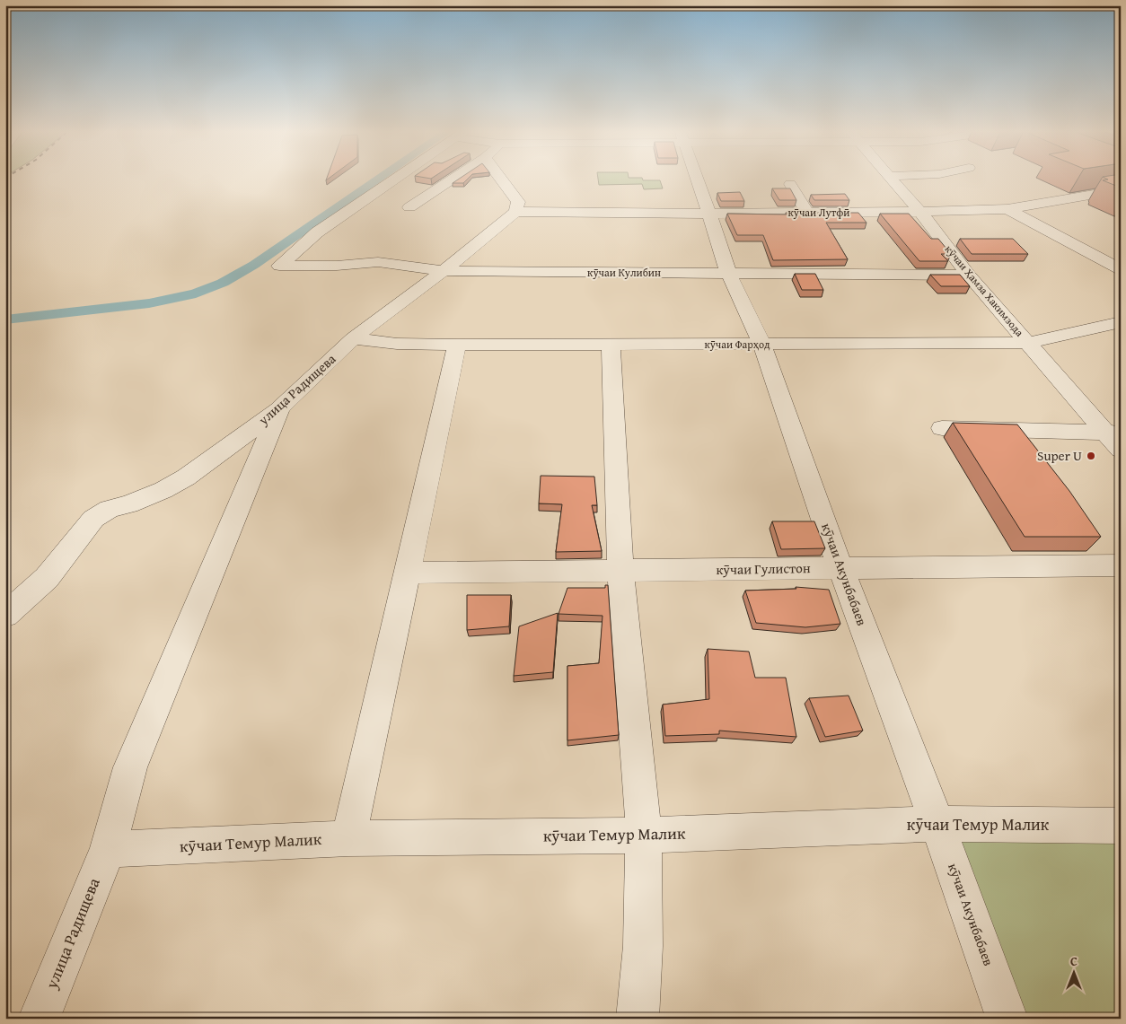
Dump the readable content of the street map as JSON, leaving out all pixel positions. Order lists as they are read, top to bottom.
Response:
{
  "streets": {
    "street": [
      "кӯчаи Лутфӣ",
      "кӯчаи Кулибин",
      "кӯчаи Ҳамза Хакимзода",
      "кӯчаи Фарҳод",
      "улица Радищева",
      "кӯчаи Гулистон",
      "кӯчаи Акунбабаев",
      "кӯчаи Темур Малик"
    ]
  },
  "crossings": [
    ["кӯчаи Лутфӣ", "кӯчаи Ҳамза Хакимзода"],
    ["кӯчаи Лутфӣ", "улица Радищева"],
    ["кӯчаи Лутфӣ", "кӯчаи Акунбабаев"],
    ["кӯчаи Кулибин", "кӯчаи Ҳамза Хакимзода"],
    ["кӯчаи Кулибин", "улица Радищева"],
    ["кӯчаи Кулибин", "кӯчаи Акунбабаев"],
    ["кӯчаи Ҳамза Хакимзода", "кӯчаи Фарҳод"],
    ["кӯчаи Фарҳод", "улица Радищева"],
    ["кӯчаи Фарҳод", "кӯчаи Акунбабаев"],
    ["улица Радищева", "кӯчаи Темур Малик"],
    ["кӯчаи Гулистон", "кӯчаи Акунбабаев"],
    ["кӯчаи Акунбабаев", "кӯчаи Темур Малик"]
  ],
  "places": ["Super U"],
  "north": "top"
}
